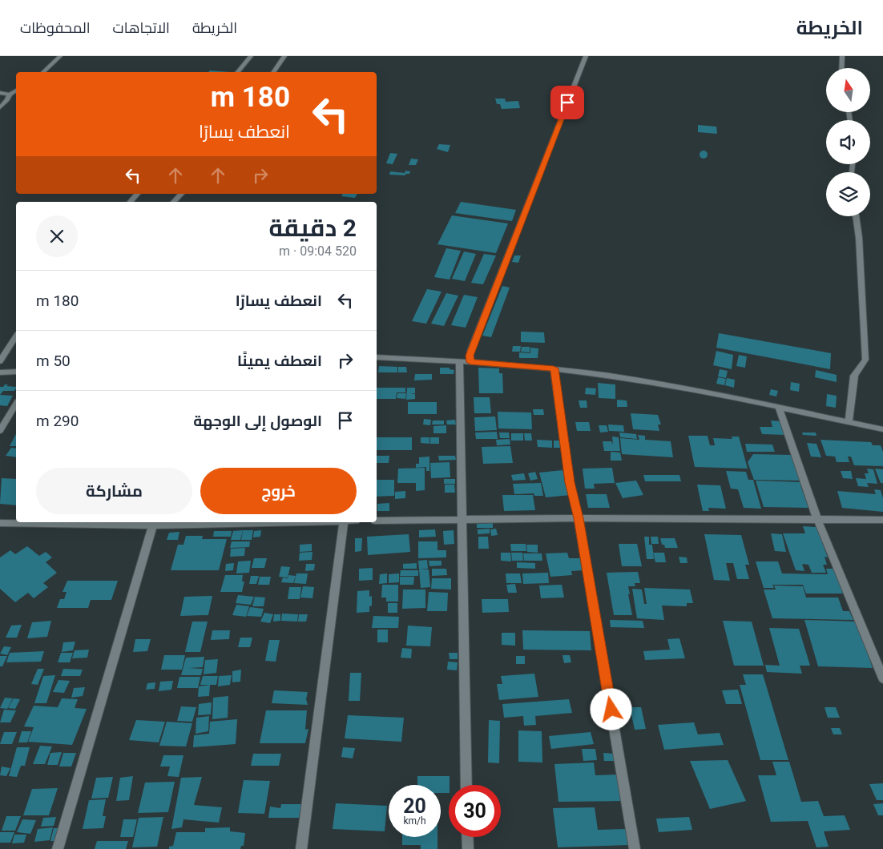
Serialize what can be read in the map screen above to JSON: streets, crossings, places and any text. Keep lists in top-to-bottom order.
{
  "north": "top",
  "page": {
    "header": "الخريطة",
    "nav": ["الخريطة", "الاتجاهات", "المحفوظات"],
    "turn": ["180 m", "انعطف يسارًا"],
    "heading": ["2 دقيقة", "520 m · 09:04"],
    "list": [
      {
        "name": "انعطف يسارًا",
        "value": "180 m"
      },
      {
        "name": "انعطف يمينًا",
        "value": "50 m"
      },
      {
        "name": "الوصول إلى الوجهة",
        "value": "290 m"
      }
    ],
    "buttons": ["خروج", "مشاركة"],
    "speed": "20 km/h",
    "limit": "30"
  }
}
